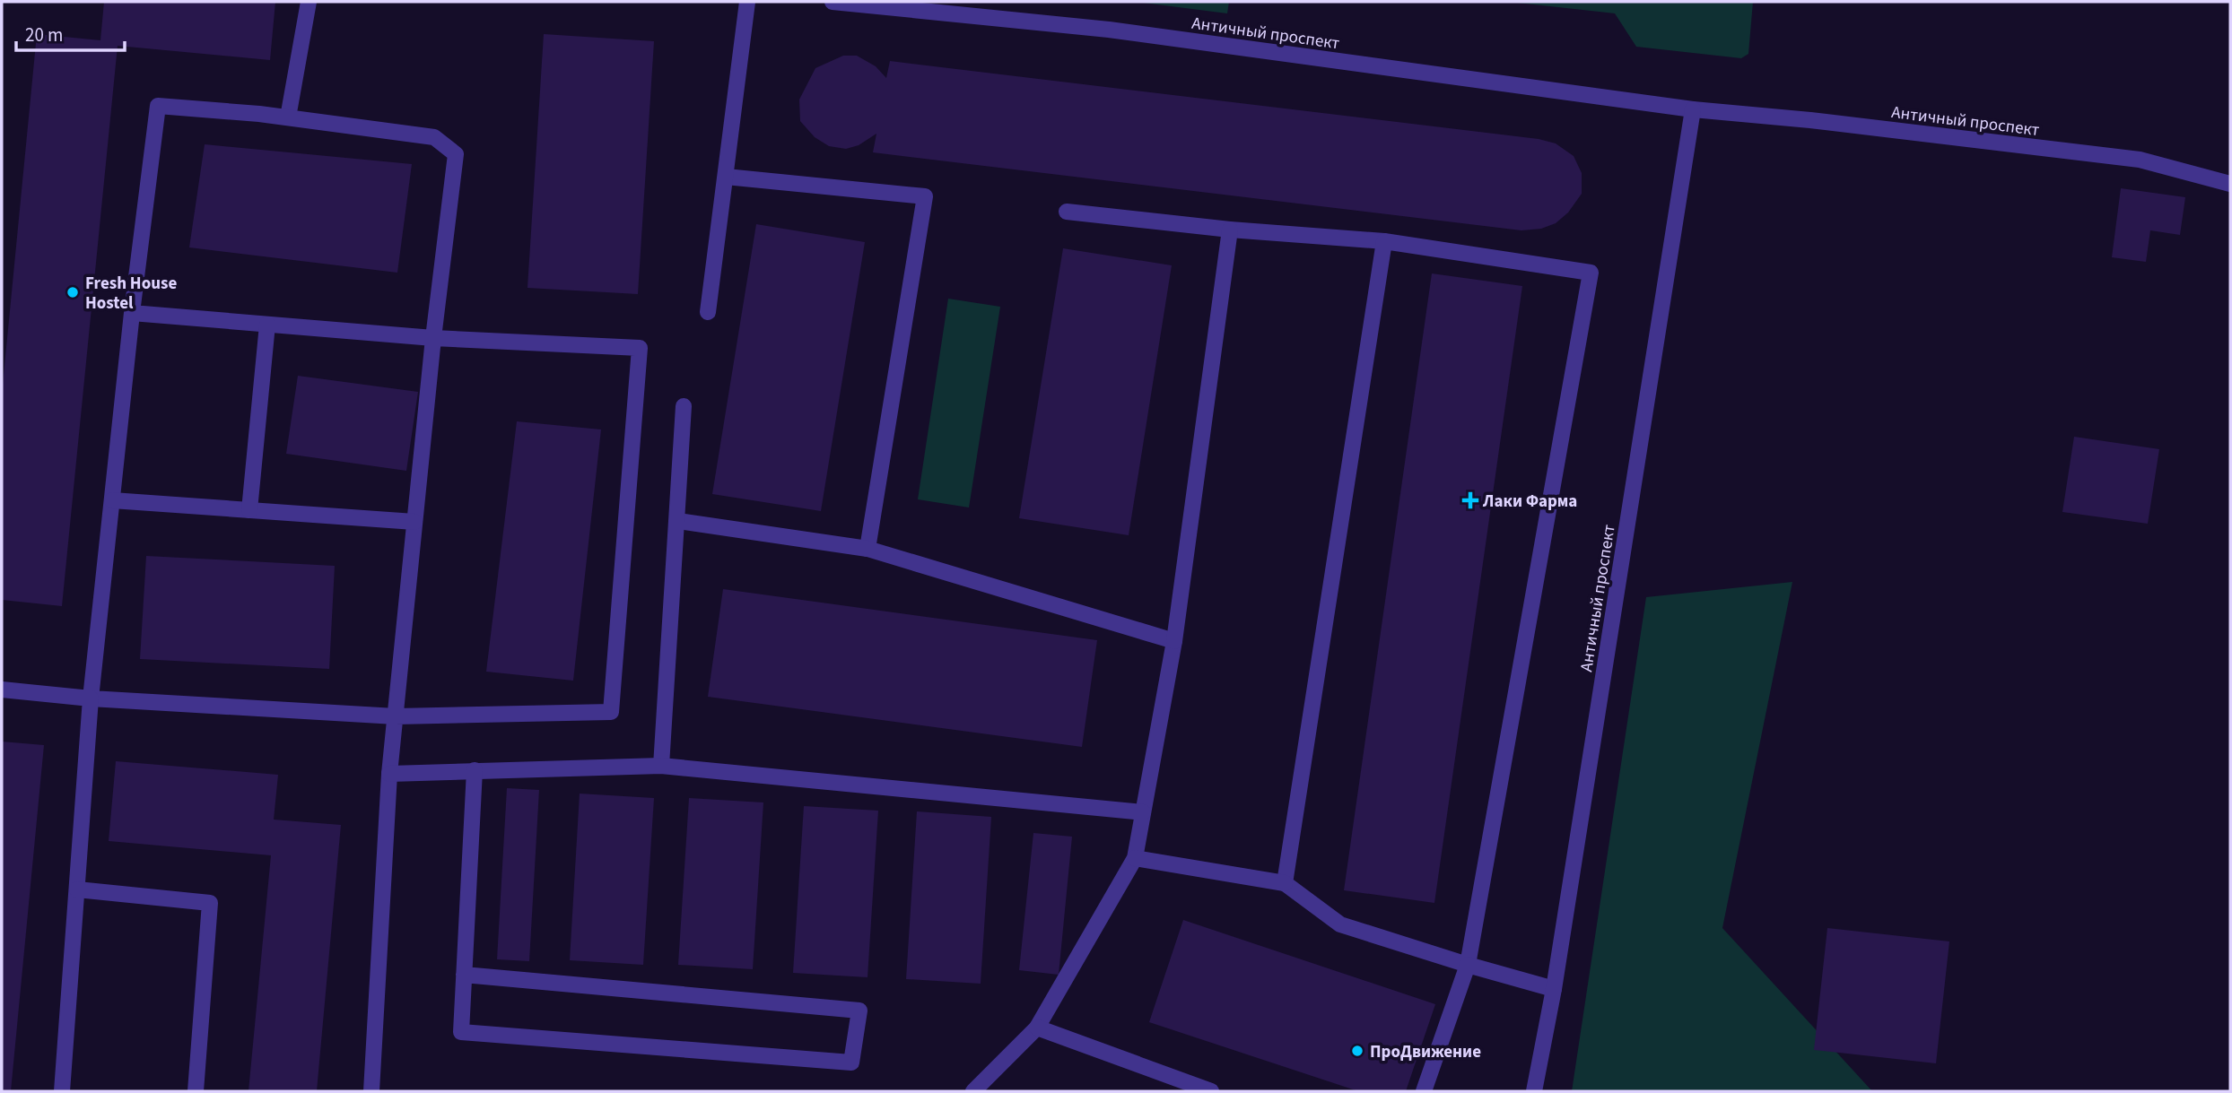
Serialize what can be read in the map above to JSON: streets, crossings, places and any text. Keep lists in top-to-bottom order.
{
  "streets": {
    "street": ["Античный проспект"]
  },
  "places": {
    "other": ["Fresh House Hostel", "ПроДвижение"],
    "health": ["Лаки Фарма"]
  },
  "scale_bar": "20 m"
}
